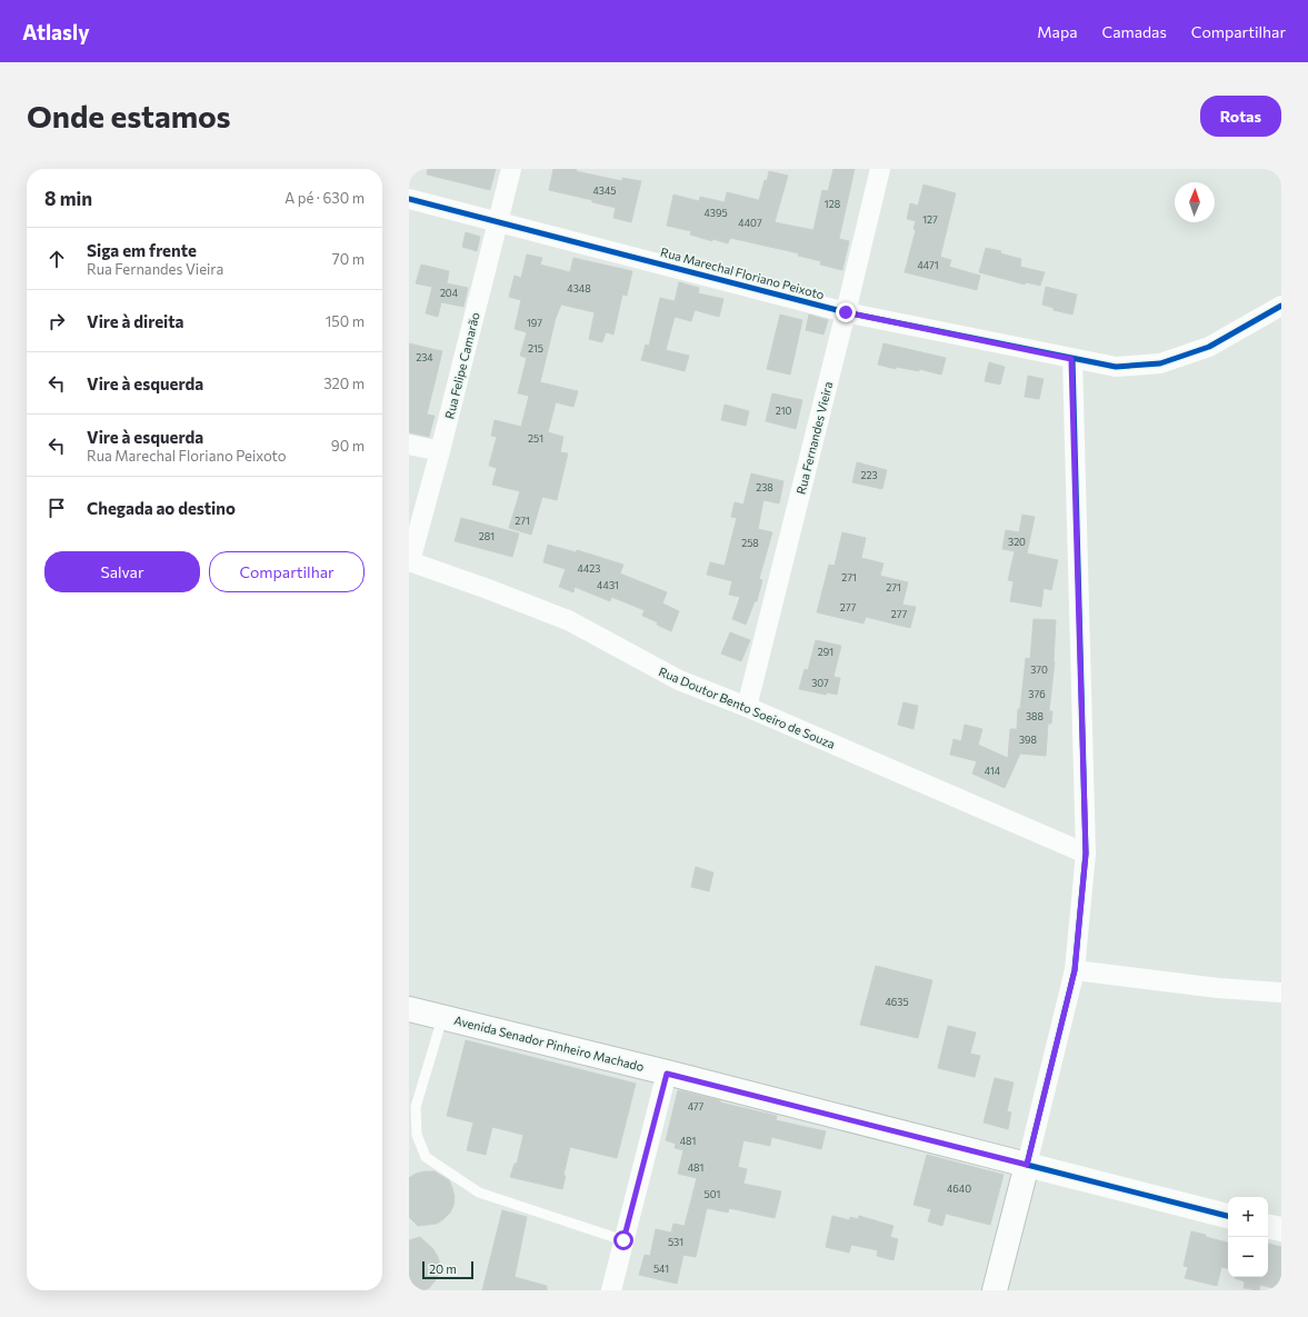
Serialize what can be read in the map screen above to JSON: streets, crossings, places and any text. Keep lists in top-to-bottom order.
{
  "streets": {
    "main road": ["Avenida Senador Pinheiro Machado"],
    "street": [
      "Rua Marechal Floriano Peixoto",
      "Rua Felipe Camarão",
      "Rua Fernandes Vieira",
      "Rua Doutor Bento Soeiro de Souza"
    ]
  },
  "crossings": [
    ["Rua Marechal Floriano Peixoto", "Rua Felipe Camarão"],
    ["Rua Marechal Floriano Peixoto", "Rua Fernandes Vieira"],
    ["Rua Felipe Camarão", "Rua Doutor Bento Soeiro de Souza"],
    ["Rua Fernandes Vieira", "Rua Doutor Bento Soeiro de Souza"]
  ],
  "house_numbers": [
    "4345",
    "128",
    "4395",
    "127",
    "4407",
    "4471",
    "4348",
    "204",
    "197",
    "215",
    "234",
    "210",
    "251",
    "223",
    "238",
    "271",
    "281",
    "320",
    "258",
    "4423",
    "271",
    "4431",
    "271",
    "277",
    "277",
    "291",
    "370",
    "307",
    "376",
    "388",
    "398",
    "414",
    "4635",
    "477",
    "481",
    "481",
    "4640",
    "501",
    "531",
    "541"
  ],
  "scale_bar": "20 m",
  "north": "top",
  "page": {
    "header": "Atlasly",
    "nav": ["Mapa", "Camadas", "Compartilhar"],
    "buttons": [
      "Rotas",
      ["Salvar", "Compartilhar"]
    ],
    "title": "Onde estamos",
    "heading": ["8 min", "A pé · 630 m"],
    "list": [
      ["Siga em frente", "Rua Fernandes Vieira", "70 m"],
      ["Vire à direita", "150 m"],
      ["Vire à esquerda", "320 m"],
      ["Vire à esquerda", "Rua Marechal Floriano Peixoto", "90 m"],
      "Chegada ao destino"
    ],
    "map_buttons": ["+", "−"],
    "scale": "20 m"
  }
}
